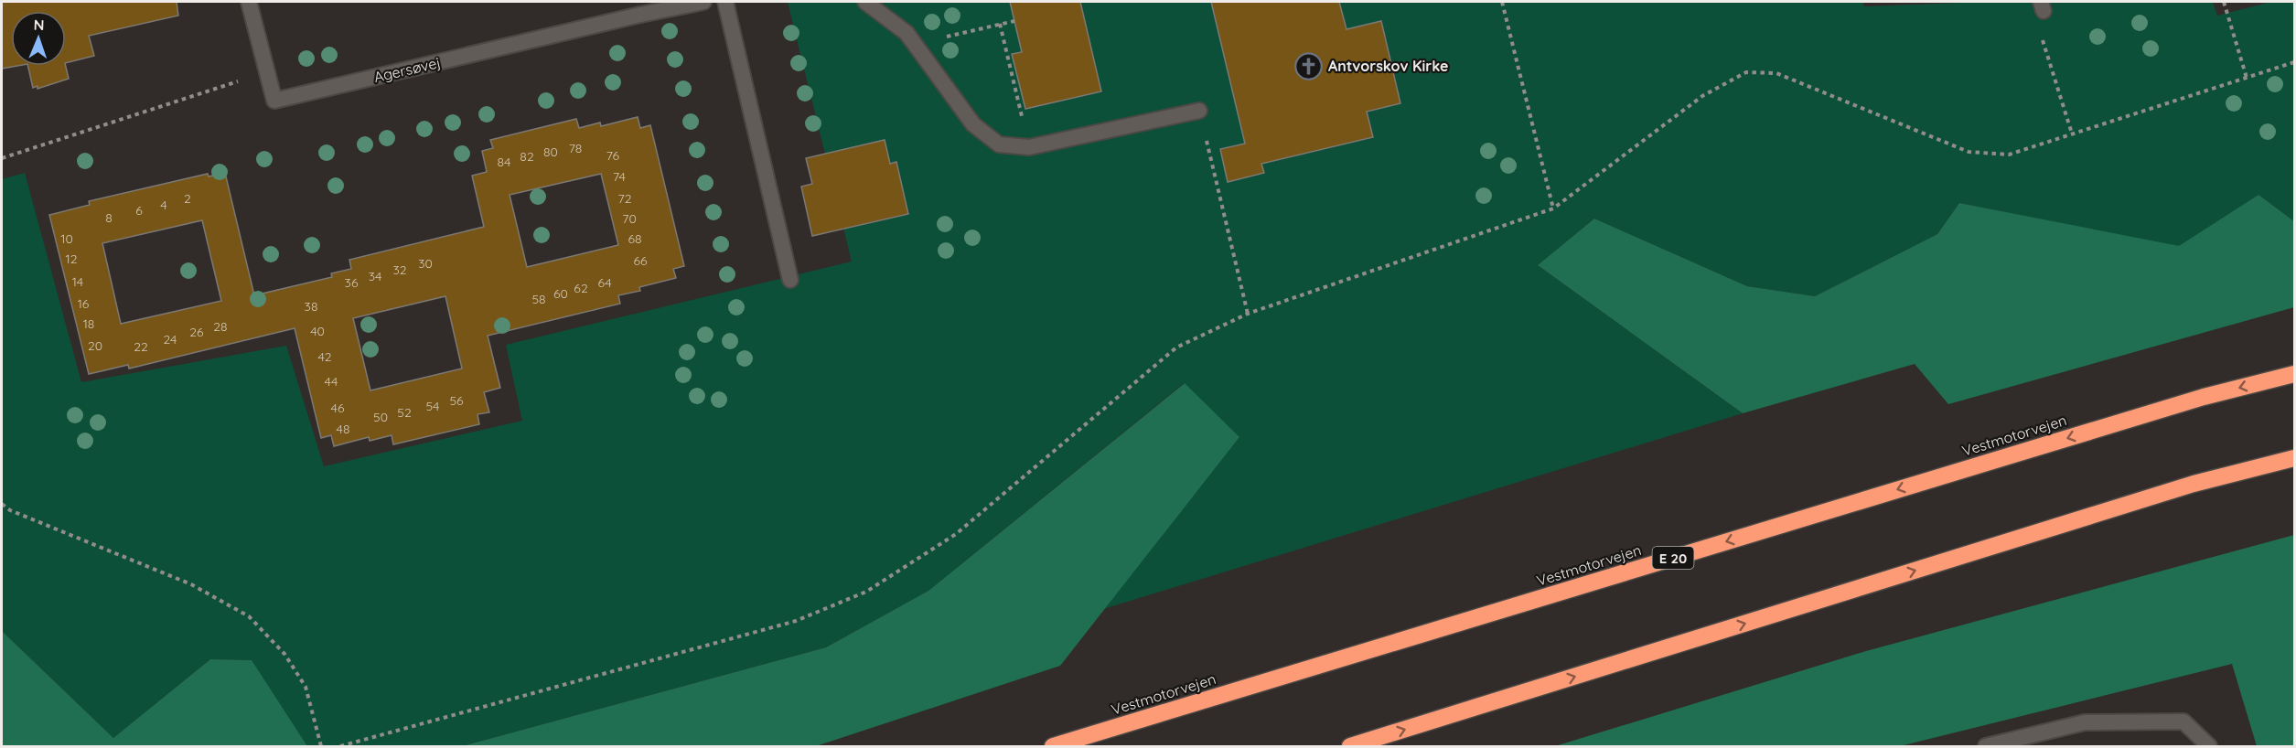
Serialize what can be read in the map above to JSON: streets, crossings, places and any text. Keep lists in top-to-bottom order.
{
  "streets": {
    "highway": ["Vestmotorvejen", "E 20"],
    "street": ["Agersøvej"]
  },
  "places": {
    "church": ["Antvorskov Kirke"]
  },
  "house_numbers": [
    "78",
    "80",
    "76",
    "82",
    "84",
    "74",
    "2",
    "72",
    "4",
    "6",
    "8",
    "70",
    "10",
    "68",
    "12",
    "66",
    "30",
    "32",
    "34",
    "14",
    "36",
    "64",
    "62",
    "60",
    "58",
    "16",
    "38",
    "18",
    "28",
    "40",
    "26",
    "24",
    "20",
    "22",
    "42",
    "44",
    "56",
    "54",
    "46",
    "52",
    "50",
    "48"
  ],
  "north": "top"
}
